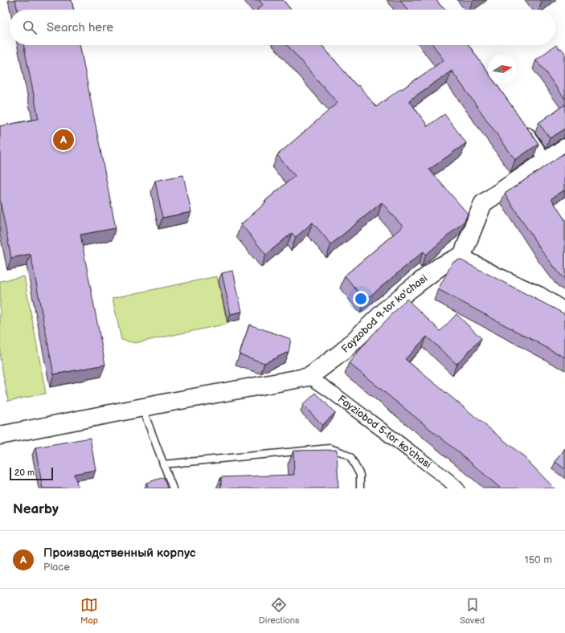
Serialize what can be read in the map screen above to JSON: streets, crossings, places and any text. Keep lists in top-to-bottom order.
{
  "streets": {
    "street": ["Fayzobod 9-tor ko'chasi", "Fayziobod 5-tor ko'chasi"]
  },
  "crossings": [
    ["Fayzobod 9-tor ko'chasi", "Fayziobod 5-tor ko'chasi"]
  ],
  "scale_bar": "20 m",
  "north": "right",
  "page": {
    "search": "Search here",
    "pins": "A",
    "scale": "20 m",
    "heading": "Nearby",
    "list": [
      {
        "mark": "A",
        "name": "Производственный корпус",
        "note": "Place",
        "value": "150 m"
      }
    ],
    "nav": ["Map", "Directions", "Saved"]
  }
}
